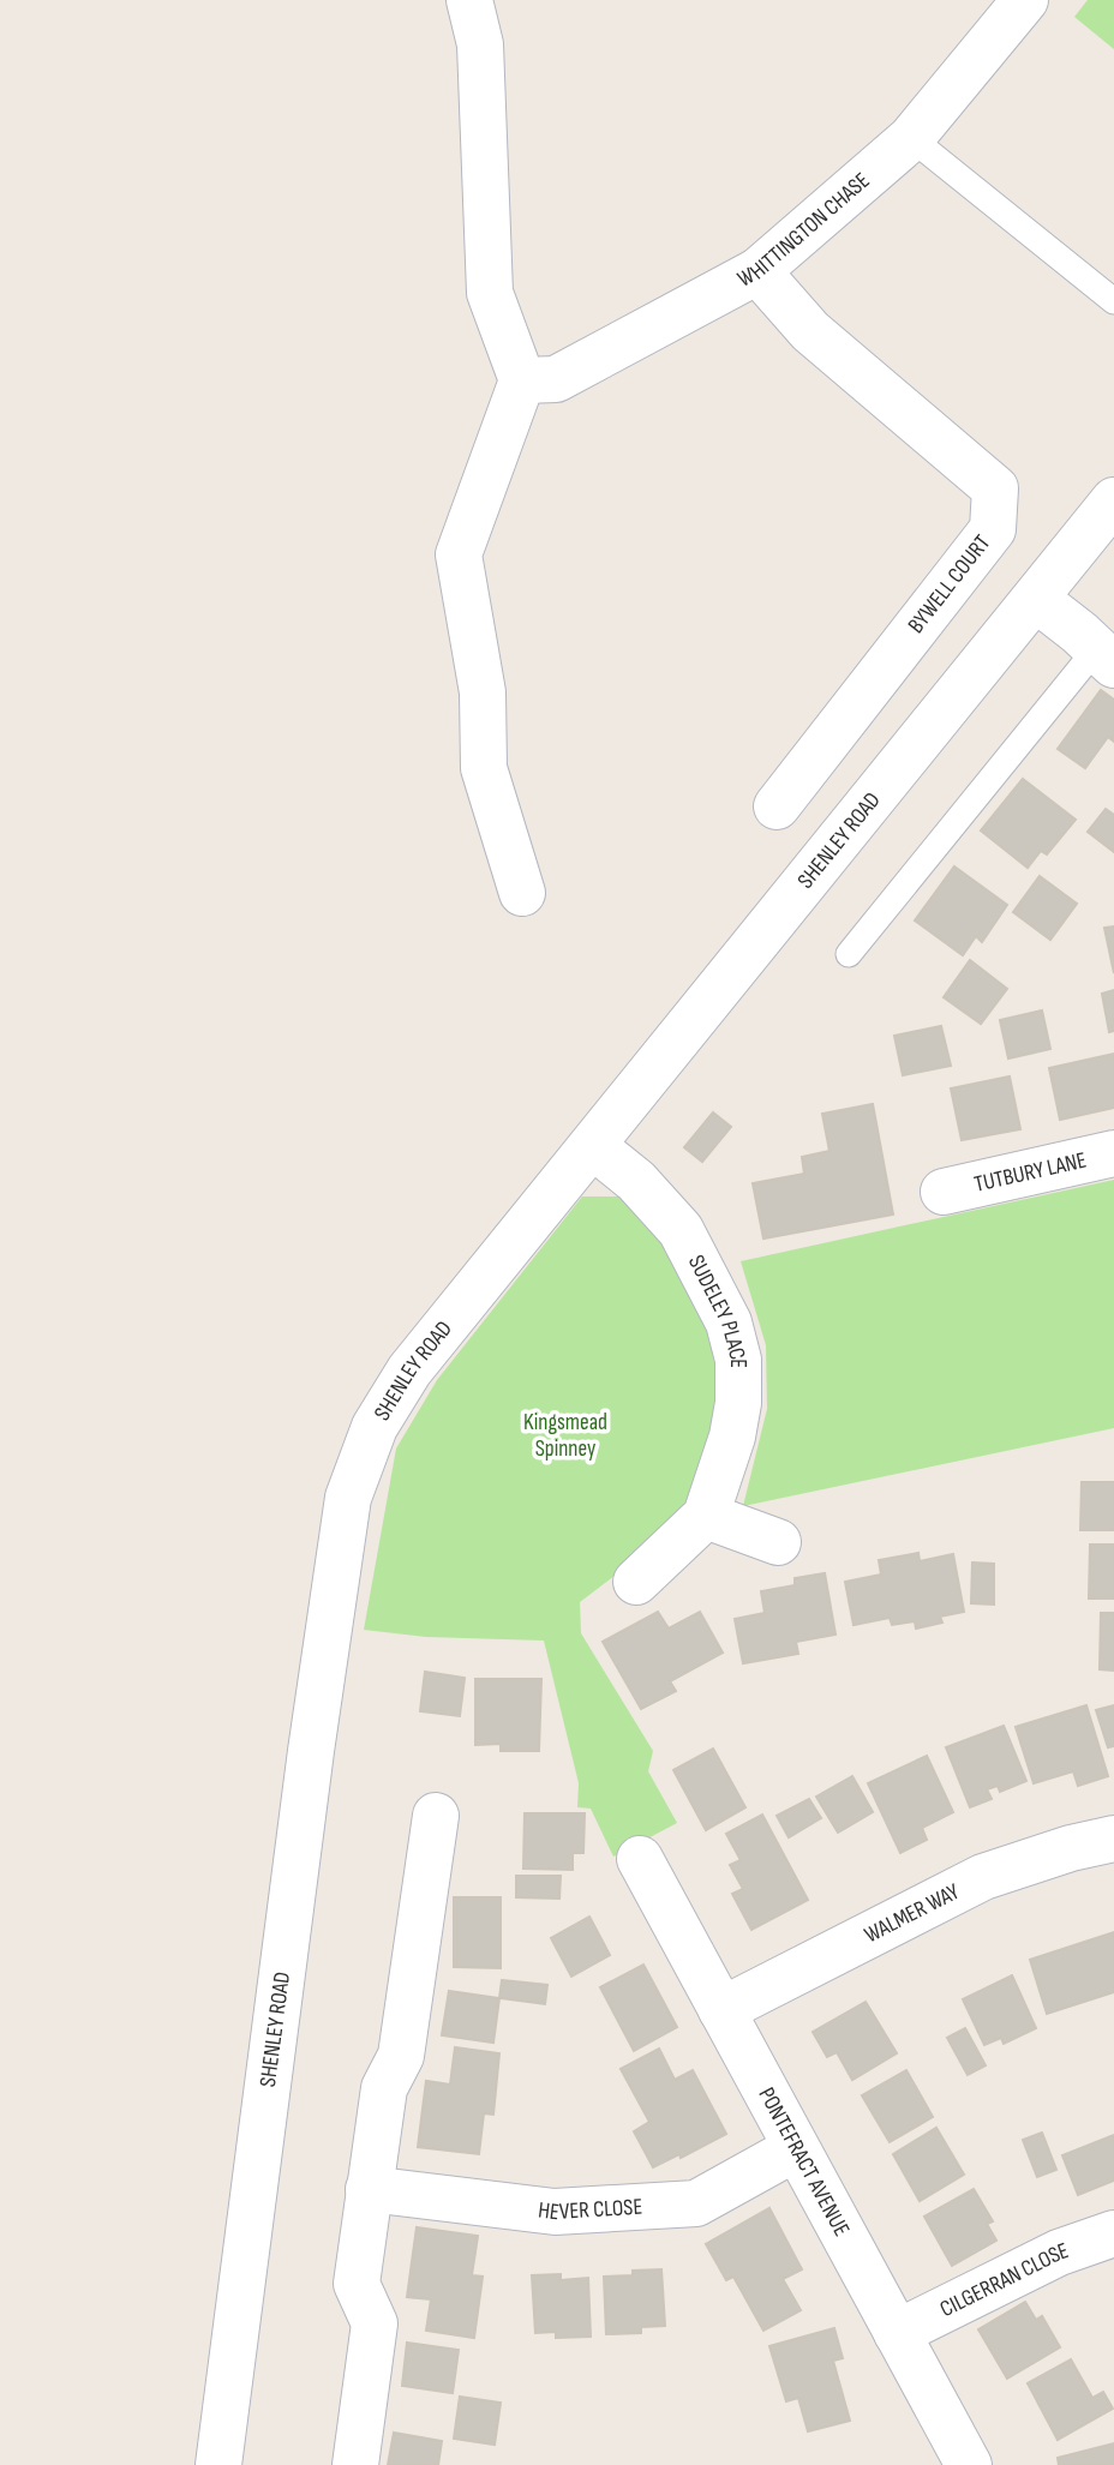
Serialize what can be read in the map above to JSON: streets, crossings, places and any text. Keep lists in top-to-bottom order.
{
  "streets": {
    "street": [
      "WHITTINGTON CHASE",
      "BYWELL COURT",
      "SHENLEY ROAD",
      "TUTBURY LANE",
      "SUDELEY PLACE",
      "WALMER WAY",
      "PONTEFRACT AVENUE",
      "HEVER CLOSE",
      "CILGERRAN CLOSE"
    ]
  },
  "crossings": [
    ["WHITTINGTON CHASE", "BYWELL COURT"],
    ["SHENLEY ROAD", "SUDELEY PLACE"],
    ["WALMER WAY", "PONTEFRACT AVENUE"],
    ["PONTEFRACT AVENUE", "HEVER CLOSE"],
    ["PONTEFRACT AVENUE", "CILGERRAN CLOSE"]
  ],
  "parks": ["Kingsmead Spinney"]
}
